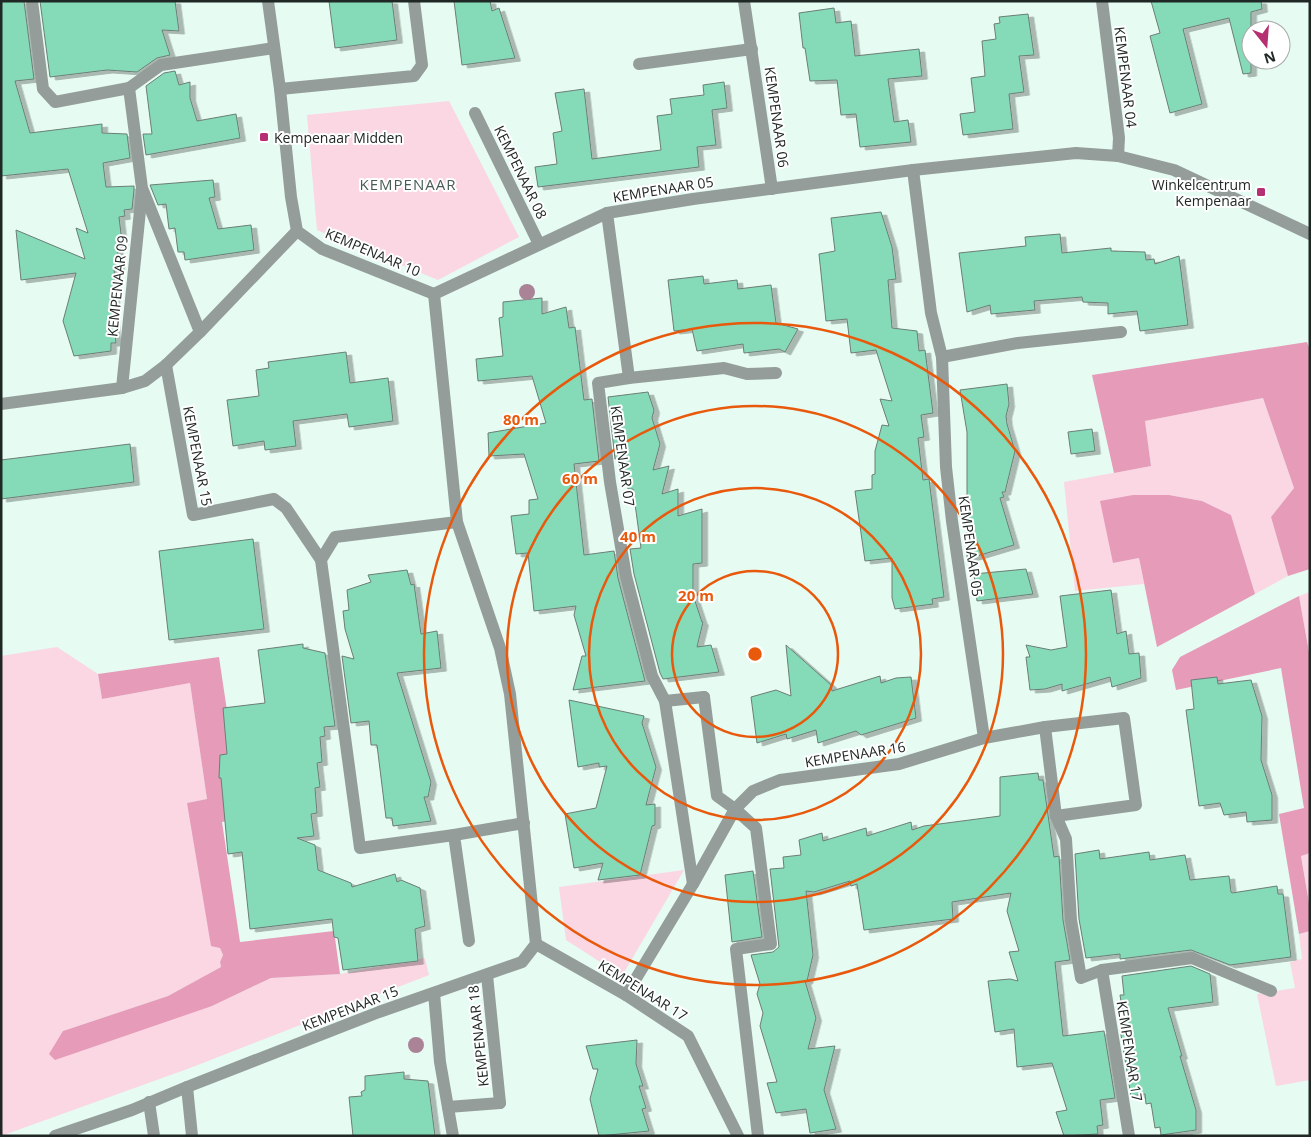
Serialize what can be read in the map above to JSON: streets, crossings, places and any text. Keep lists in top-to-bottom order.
{
  "streets": {
    "street": [
      "KEMPENAAR 04",
      "KEMPENAAR 06",
      "KEMPENAAR 08",
      "KEMPENAAR 05",
      "KEMPENAAR 10",
      "KEMPENAAR 09",
      "KEMPENAAR 15",
      "KEMPENAAR 07",
      "KEMPENAAR 16",
      "KEMPENAAR 17",
      "KEMPENAAR 18"
    ]
  },
  "crossings": [
    ["KEMPENAAR 04", "KEMPENAAR 05"],
    ["KEMPENAAR 06", "KEMPENAAR 05"],
    ["KEMPENAAR 08", "KEMPENAAR 05"],
    ["KEMPENAAR 05", "KEMPENAAR 10"],
    ["KEMPENAAR 05", "KEMPENAAR 16"],
    ["KEMPENAAR 15", "KEMPENAAR 17"],
    ["KEMPENAAR 15", "KEMPENAAR 18"],
    ["KEMPENAAR 16", "KEMPENAAR 17"]
  ],
  "districts": ["KEMPENAAR"],
  "places": {
    "transit": ["Kempenaar Midden", "Winkelcentrum Kempenaar"]
  },
  "north": "bottom",
  "rings": [
    "80 m",
    "60 m",
    "40 m",
    "20 m"
  ]
}
